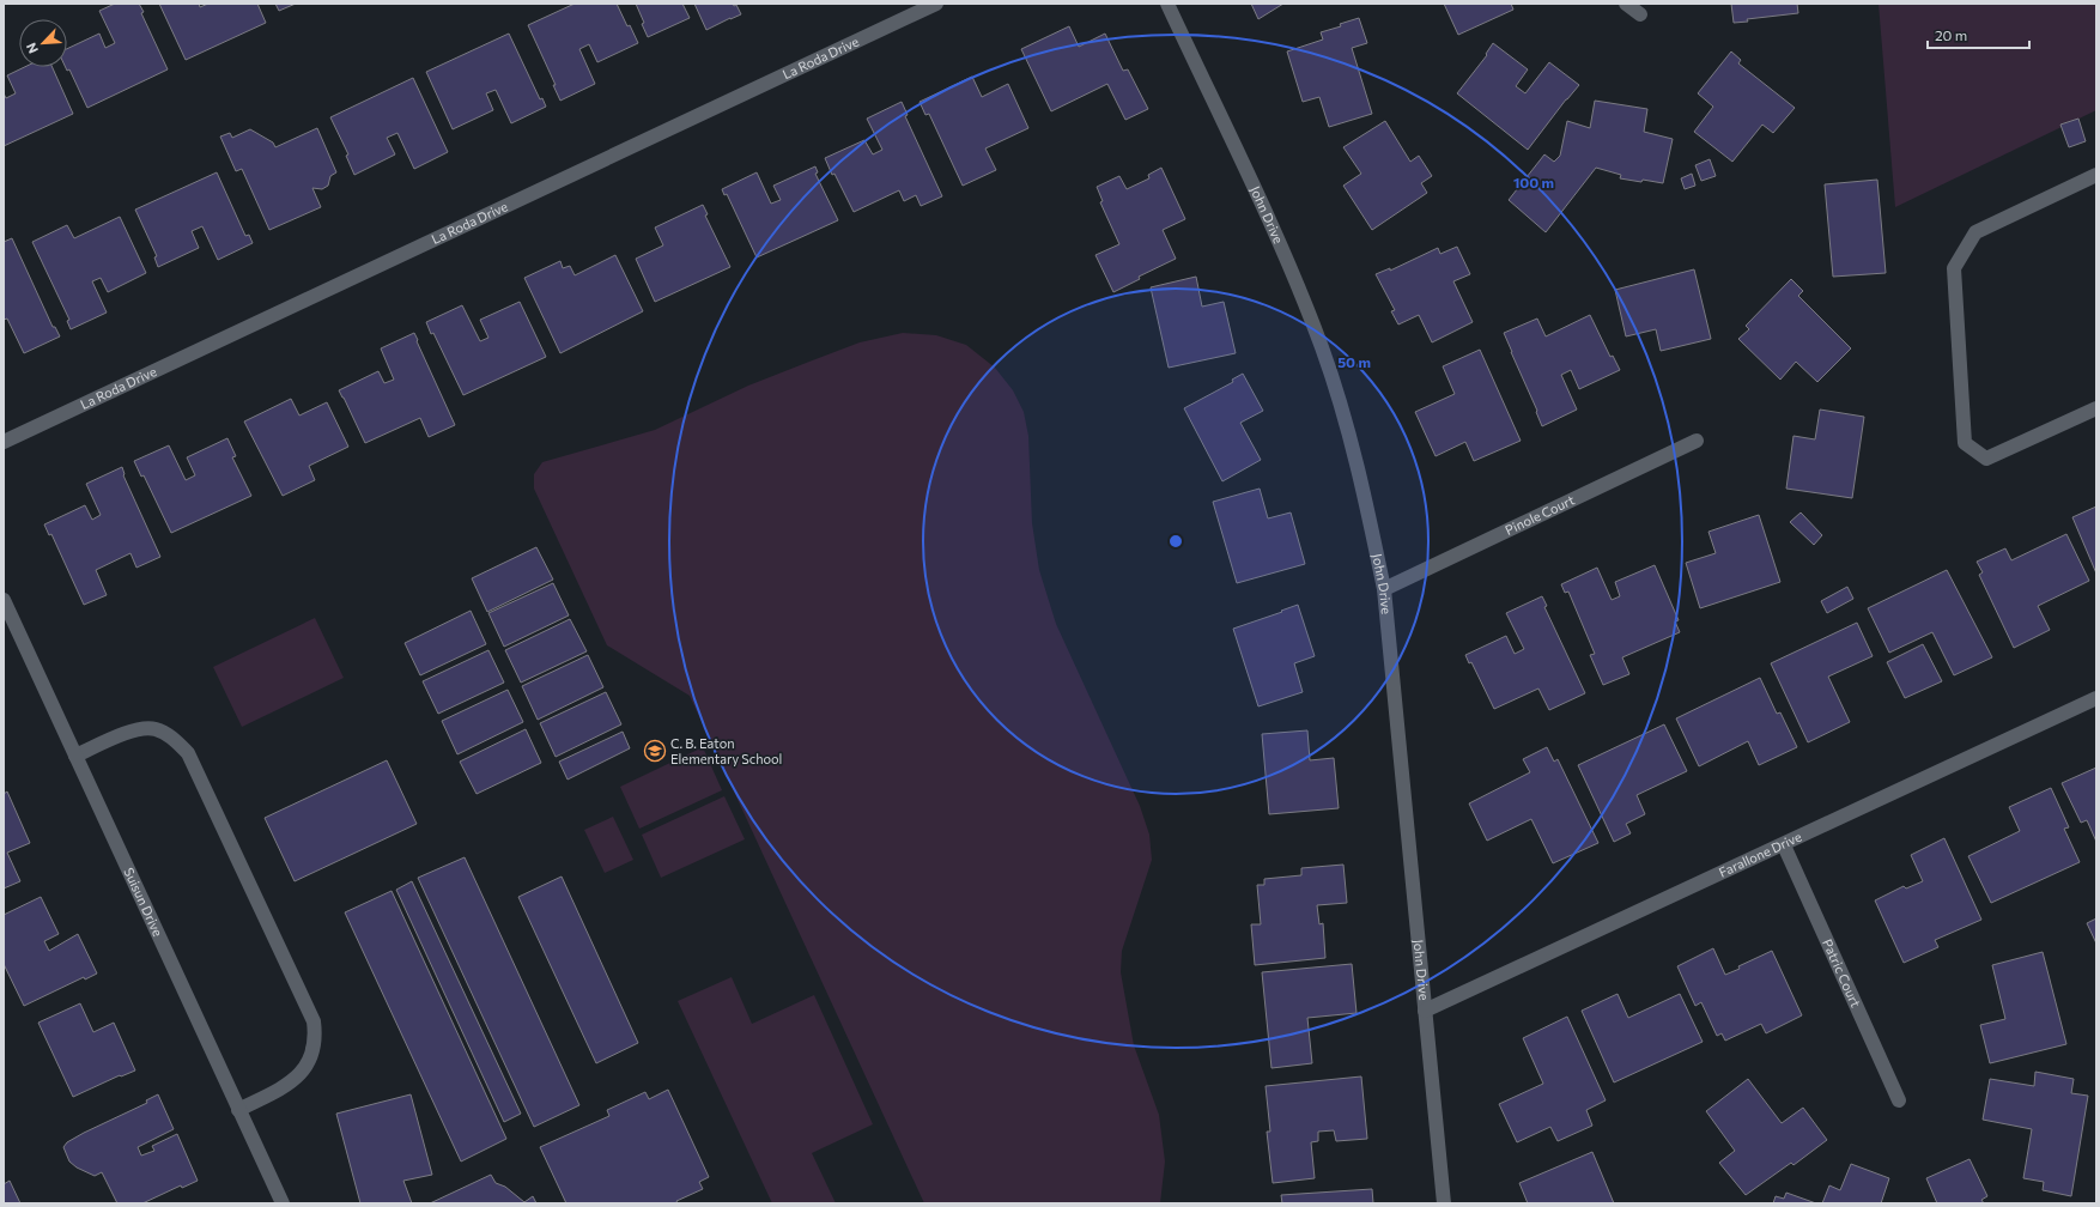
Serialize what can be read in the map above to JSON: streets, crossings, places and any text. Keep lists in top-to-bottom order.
{
  "streets": {
    "street": [
      "La Roda Drive",
      "John Drive",
      "Pinole Court",
      "Farallone Drive",
      "Suisun Drive",
      "Patric Court"
    ]
  },
  "crossings": [
    ["John Drive", "Pinole Court"],
    ["John Drive", "Farallone Drive"],
    ["Farallone Drive", "Patric Court"]
  ],
  "places": {
    "school or university": ["C. B. Eaton Elementary School"]
  },
  "scale_bar": "20 m",
  "north": "bottom left",
  "rings": ["100 m", "50 m"]
}
